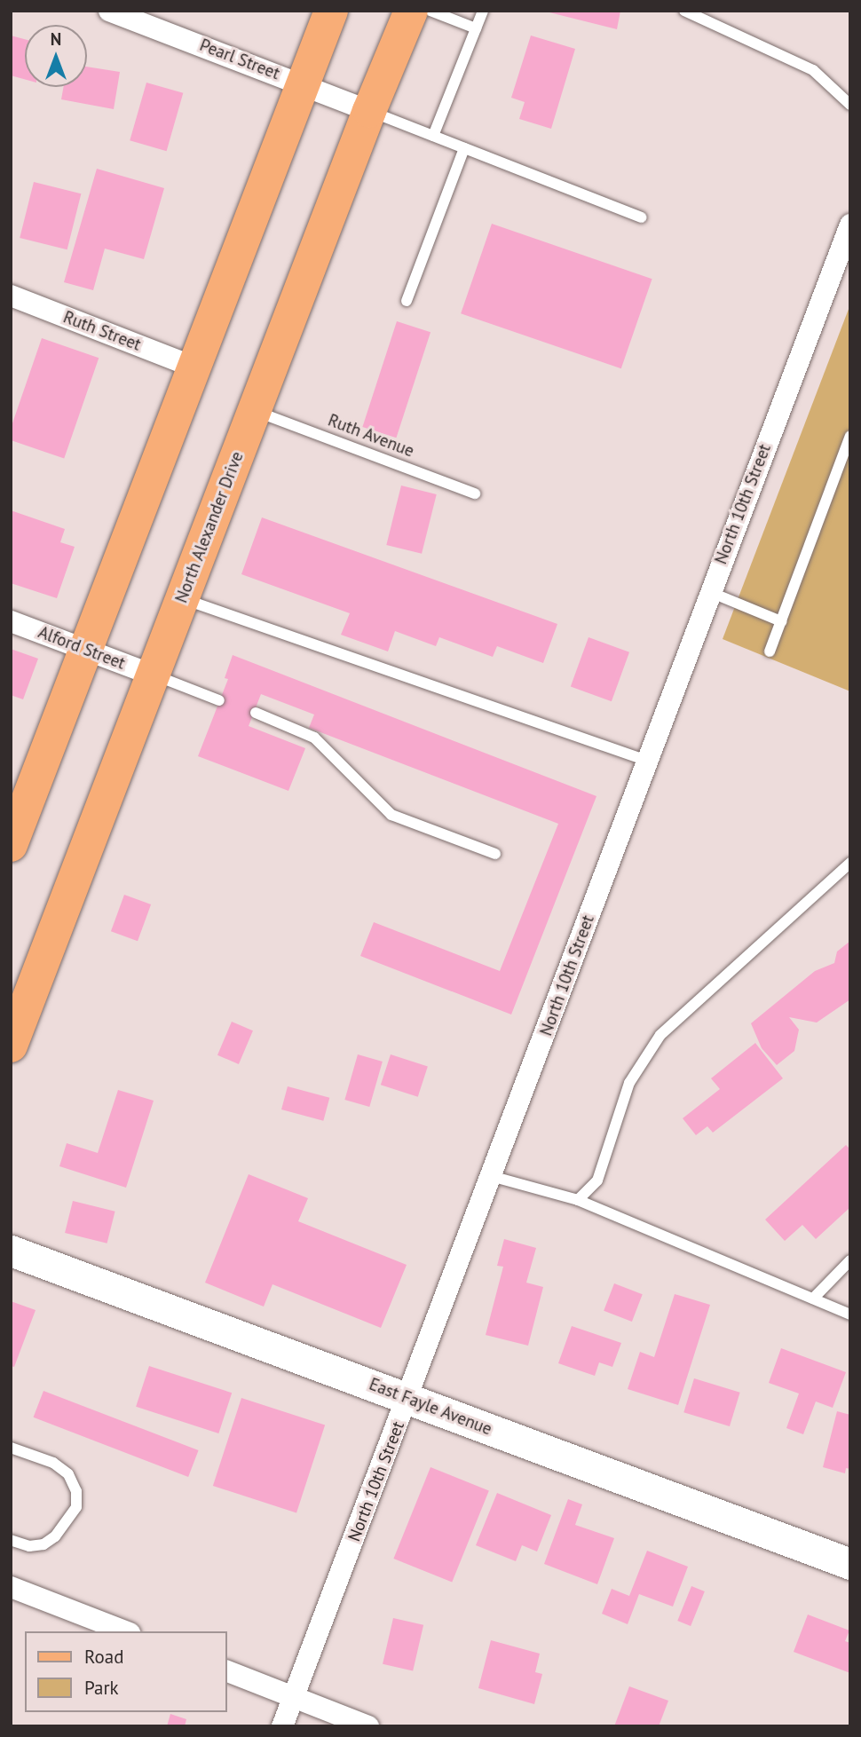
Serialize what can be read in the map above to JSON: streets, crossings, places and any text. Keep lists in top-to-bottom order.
{
  "streets": {
    "main road": ["North Alexander Drive"],
    "street": [
      "Pearl Street",
      "Ruth Street",
      "North 10th Street",
      "Alford Street",
      "East Fayle Avenue"
    ],
    "lane": ["Ruth Avenue"]
  },
  "crossings": [
    ["Pearl Street", "North Alexander Drive"],
    ["Ruth Avenue", "North Alexander Drive"],
    ["North 10th Street", "East Fayle Avenue"],
    ["North Alexander Drive", "Alford Street"]
  ],
  "legend": ["Road", "Park"],
  "north": "top"
}
